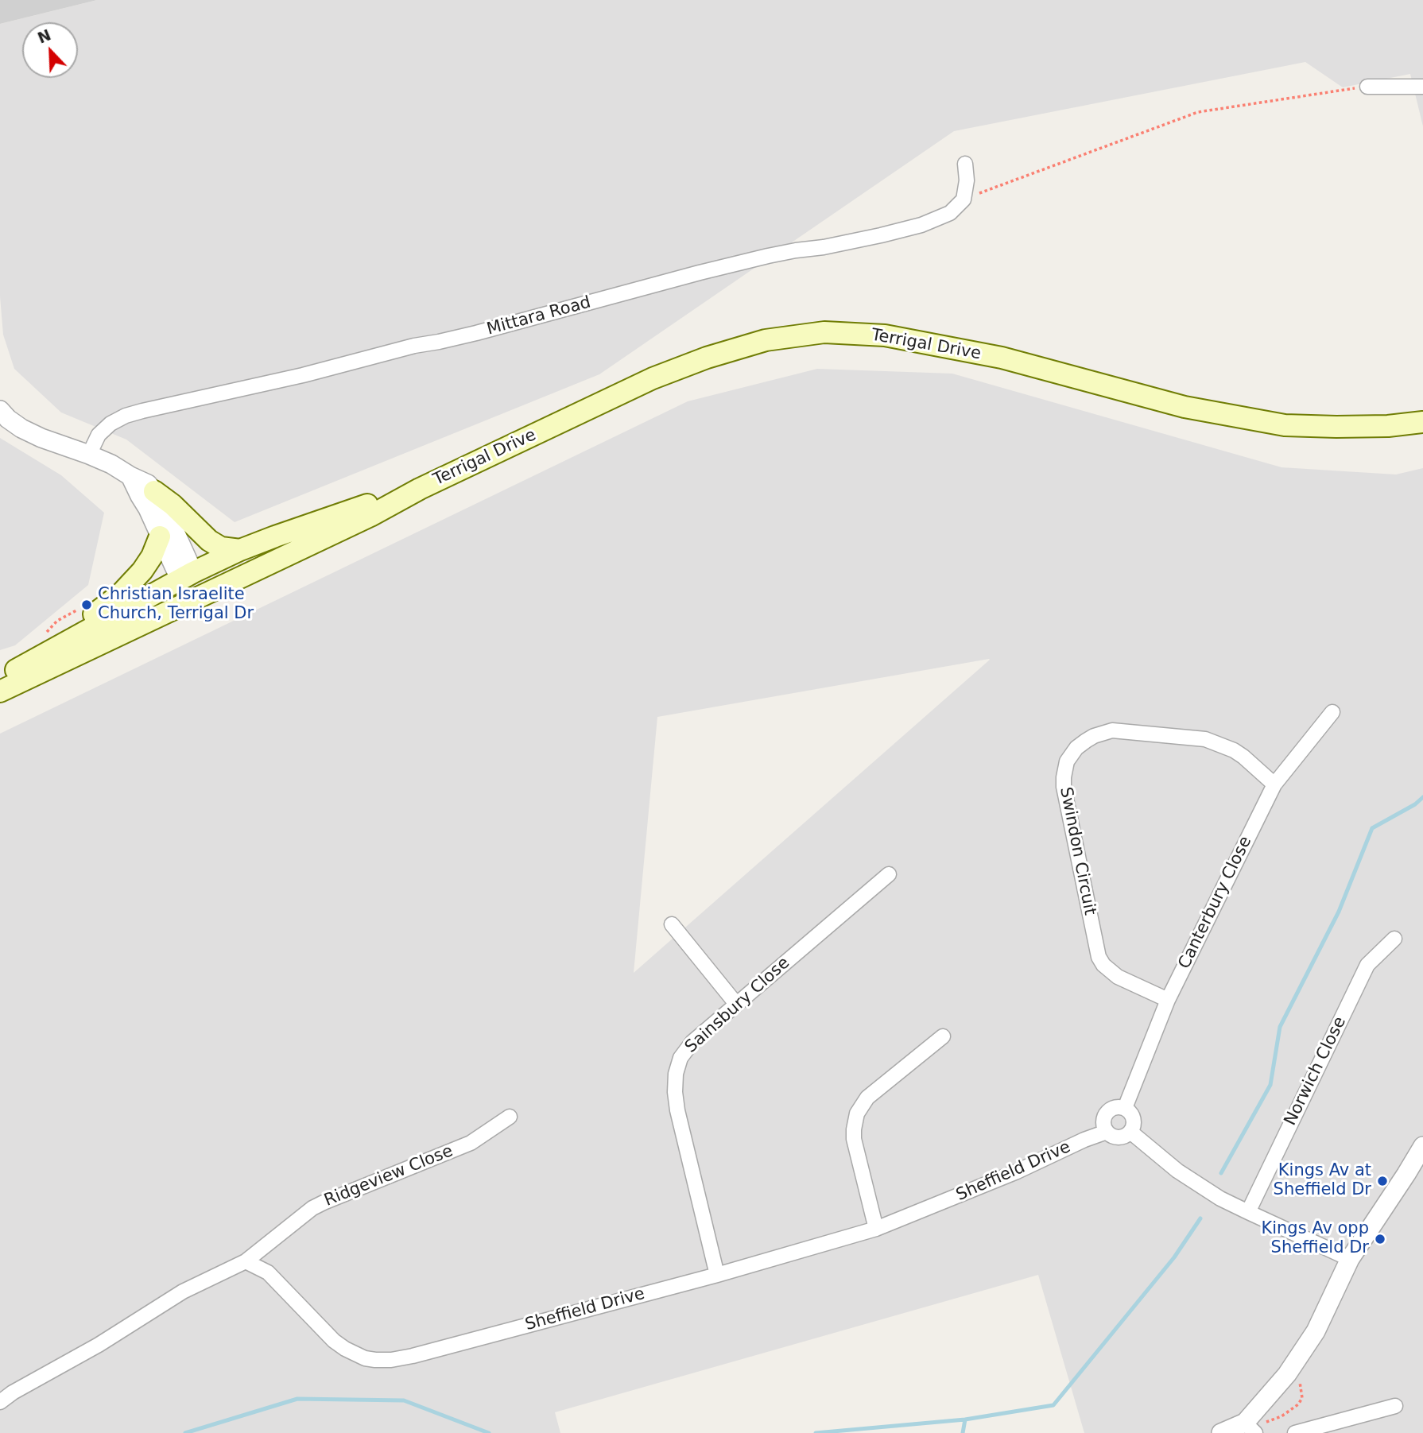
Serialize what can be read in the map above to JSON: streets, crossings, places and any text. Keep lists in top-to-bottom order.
{
  "streets": {
    "main road": ["Terrigal Drive"],
    "street": [
      "Mittara Road",
      "Swindon Circuit",
      "Canterbury Close",
      "Sainsbury Close",
      "Norwich Close",
      "Sheffield Drive",
      "Ridgeview Close"
    ]
  },
  "crossings": [
    ["Swindon Circuit", "Canterbury Close"],
    ["Canterbury Close", "Sheffield Drive"],
    ["Sainsbury Close", "Sheffield Drive"],
    ["Sheffield Drive", "Ridgeview Close"]
  ],
  "places": ["Christian Israelite Church, Terrigal Dr", "Kings Av at Sheffield Dr", "Kings Av opp Sheffield Dr"],
  "north": "top left"
}
